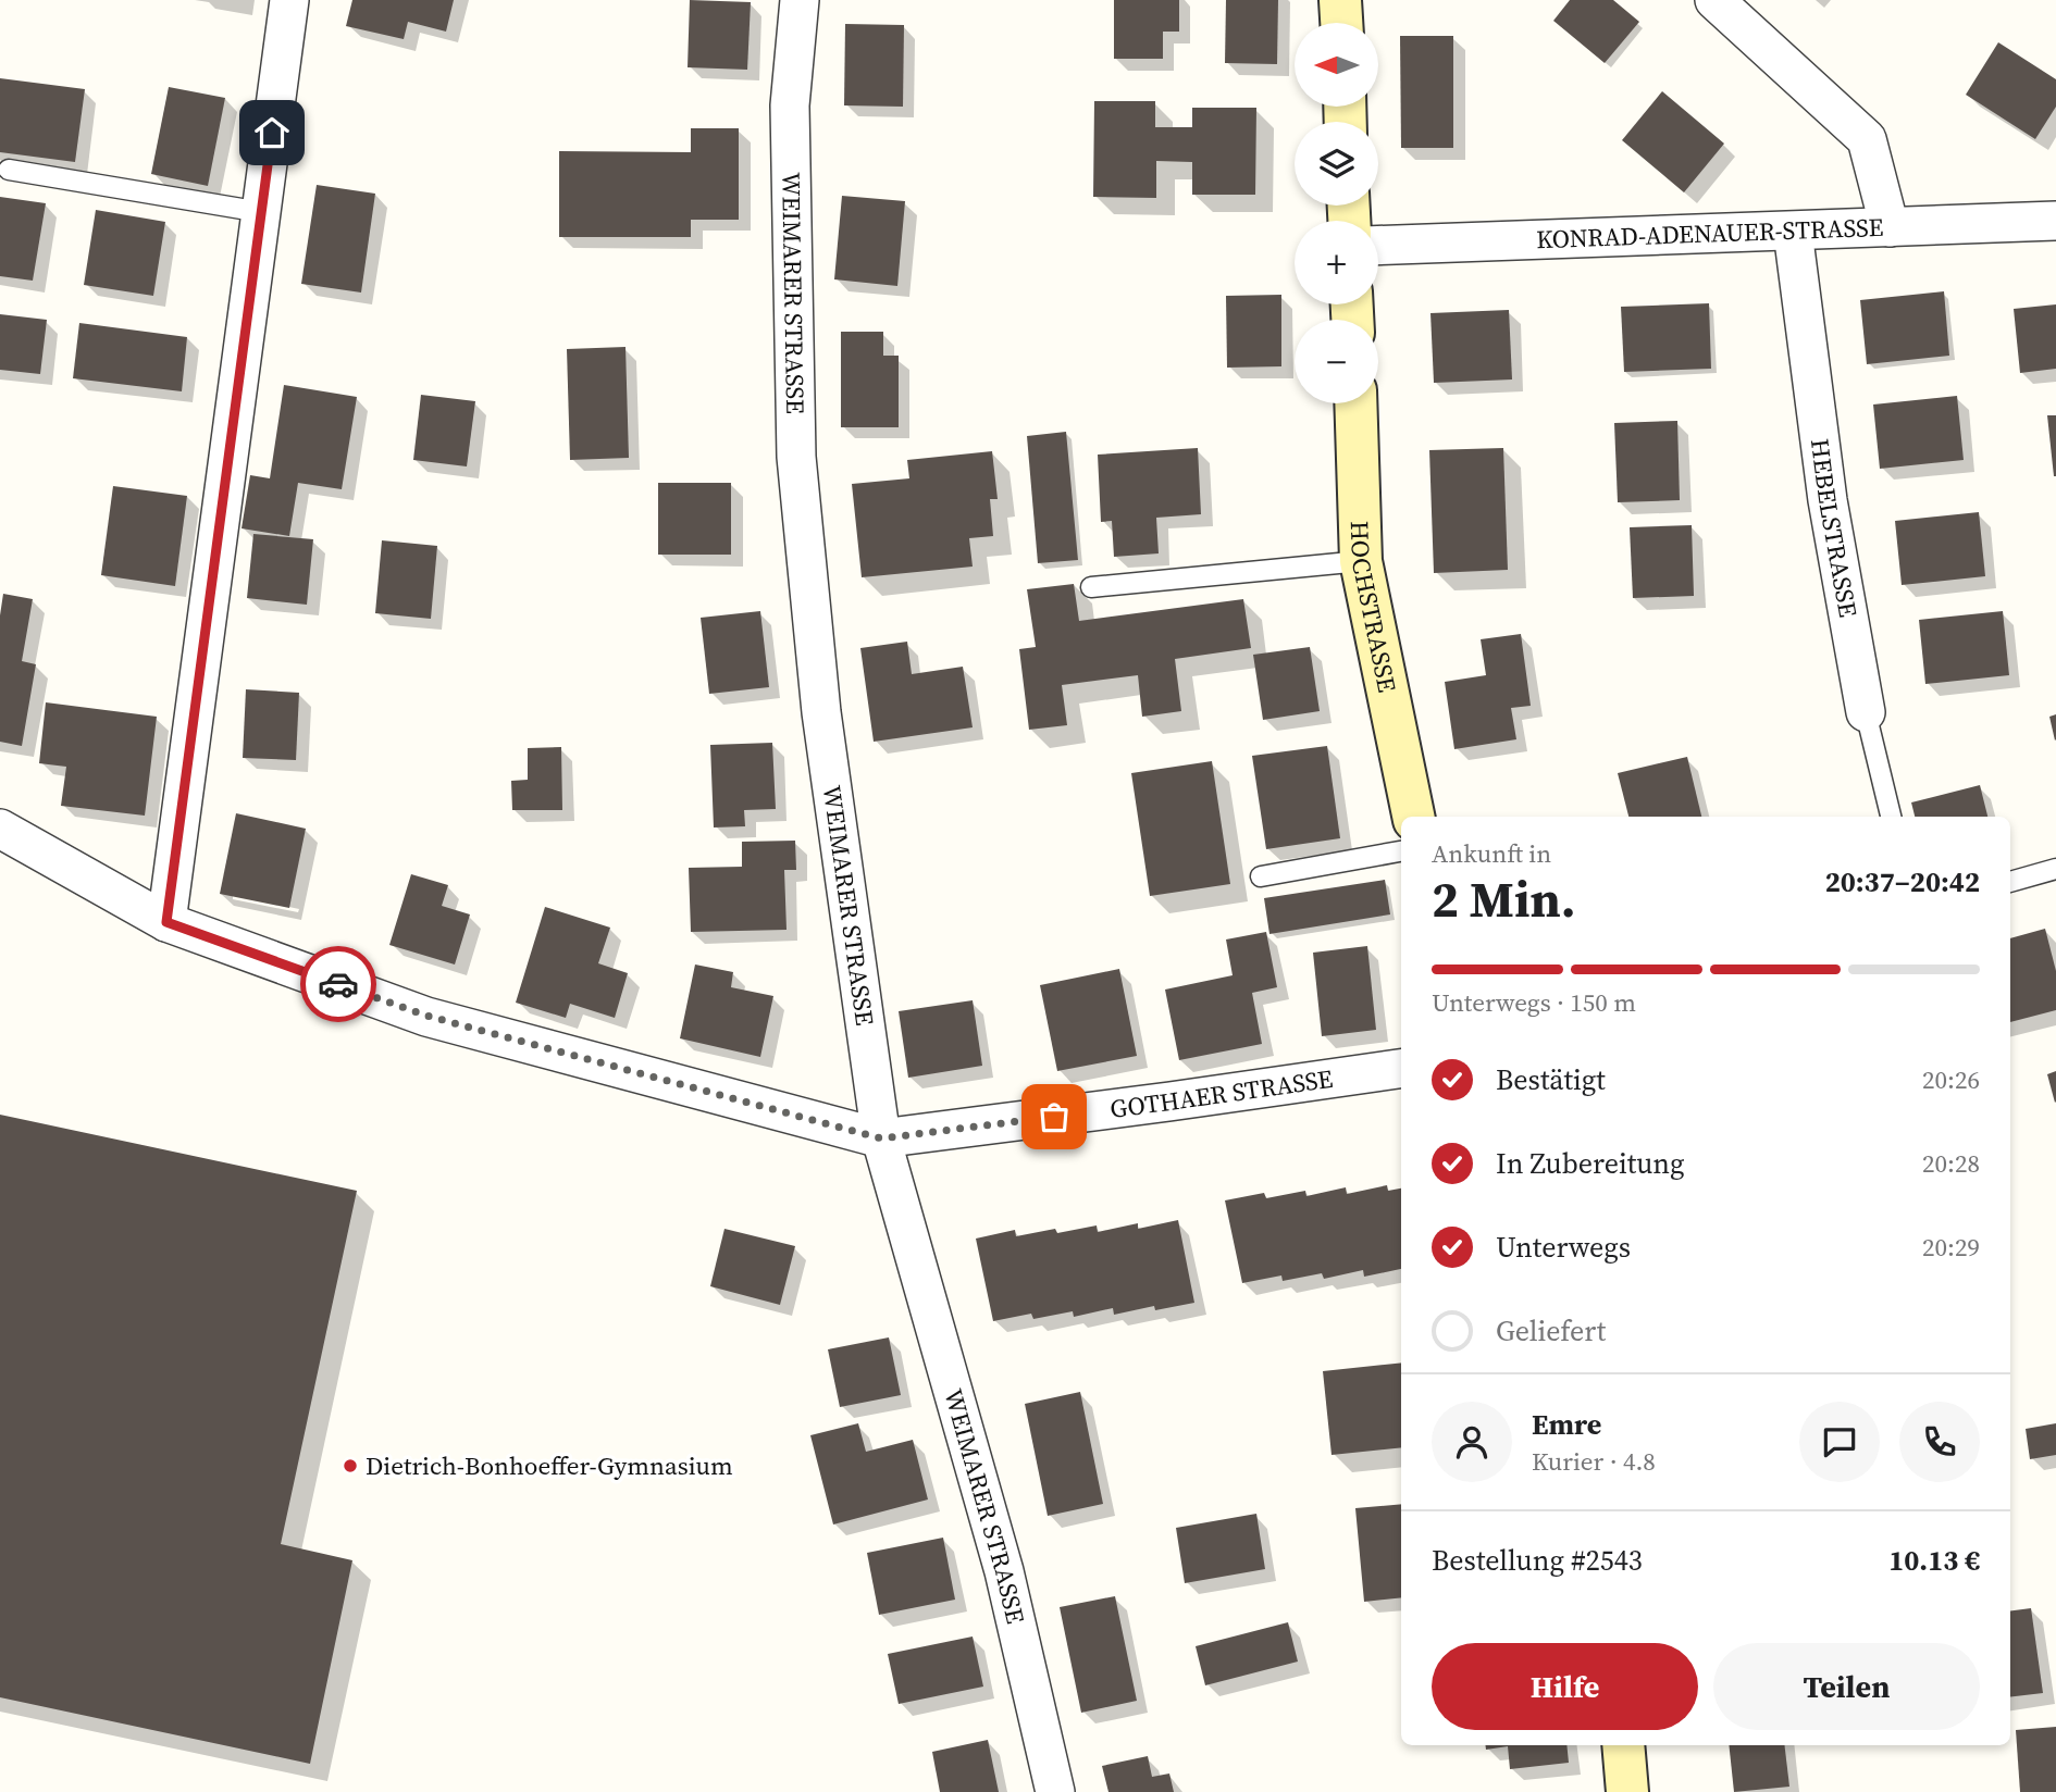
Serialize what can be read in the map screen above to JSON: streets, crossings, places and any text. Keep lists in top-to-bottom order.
{
  "streets": {
    "street": [
      "KONRAD-ADENAUER-STRASSE",
      "WEIMARER STRASSE",
      "HEBELSTRASSE",
      "HOCHSTRASSE",
      "GOTHAER STRASSE"
    ]
  },
  "crossings": [
    ["KONRAD-ADENAUER-STRASSE", "HEBELSTRASSE"],
    ["WEIMARER STRASSE", "GOTHAER STRASSE"]
  ],
  "places": ["Dietrich-Bonhoeffer-Gymnasium"],
  "north": "left",
  "page": {
    "map_buttons": ["+", "−"],
    "heading": ["2 Min.", "Ankunft in", "20:37–20:42"],
    "panel": [
      "Emre",
      "Kurier · 4.8",
      "Bestellung #2543",
      "10.13 €"
    ],
    "bar": "Unterwegs · 150 m",
    "list": [
      ["Bestätigt", "20:26"],
      ["In Zubereitung", "20:28"],
      ["Unterwegs", "20:29"],
      "Geliefert"
    ],
    "buttons": ["Hilfe", "Teilen"]
  }
}
